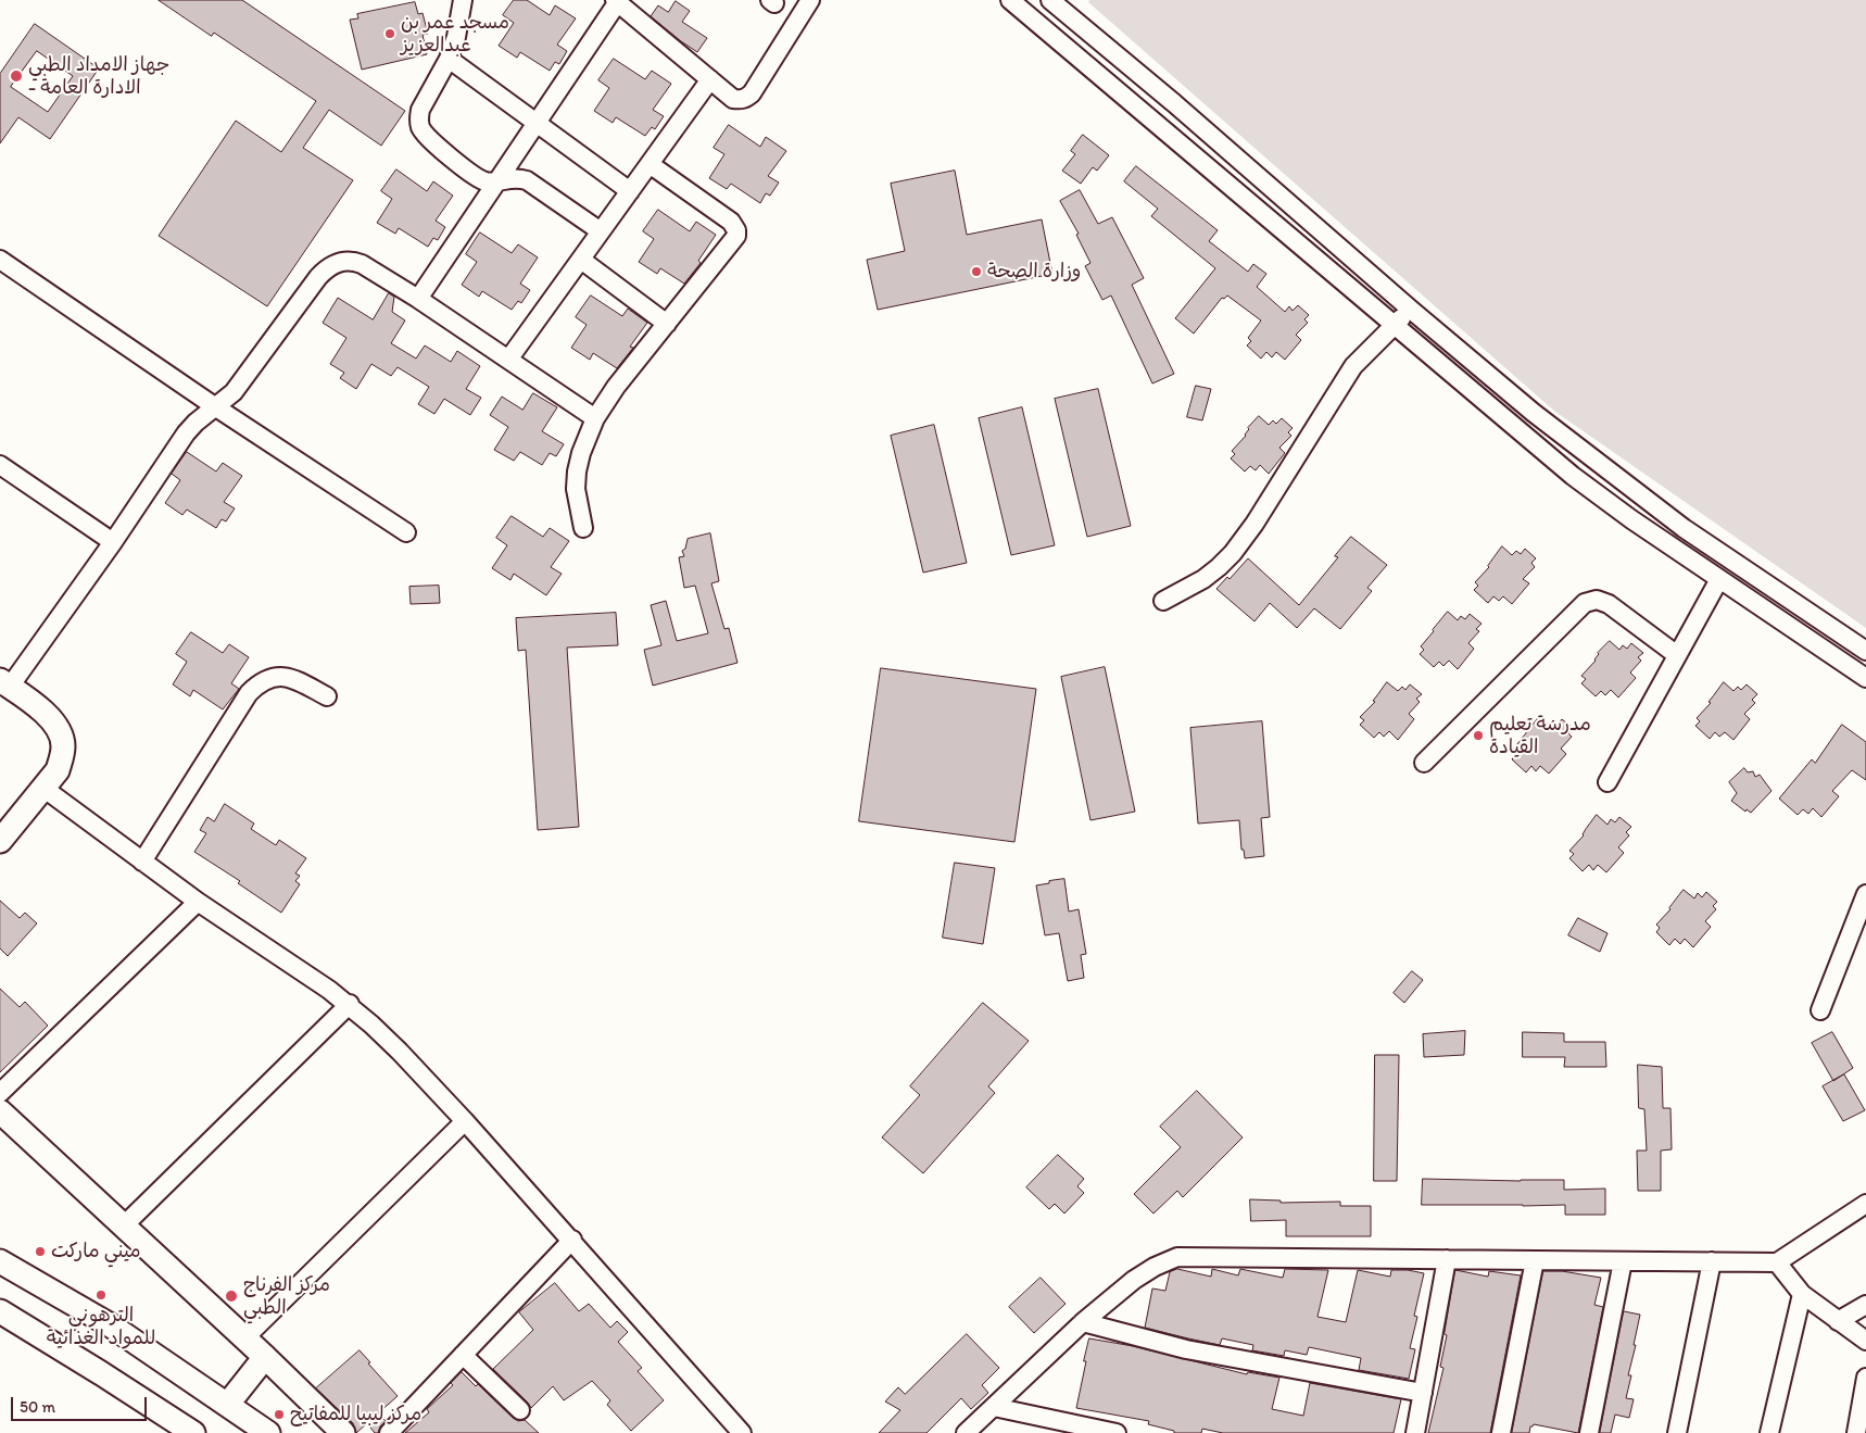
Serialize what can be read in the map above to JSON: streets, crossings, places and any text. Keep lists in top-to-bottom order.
{
  "places": [
    "مسجد عمر بن عبدالعزيز",
    "جهاز الامداد الطبي - الادارة العامة",
    "وزارة الصحة",
    "مدرسة تعليم القيادة",
    "ميني ماركت",
    "الترهوني للمواد الغذائية",
    "مركز الفرناج الطبي",
    "مركز ليبيا للمفاتيح"
  ],
  "scale_bar": "50 m"
}
